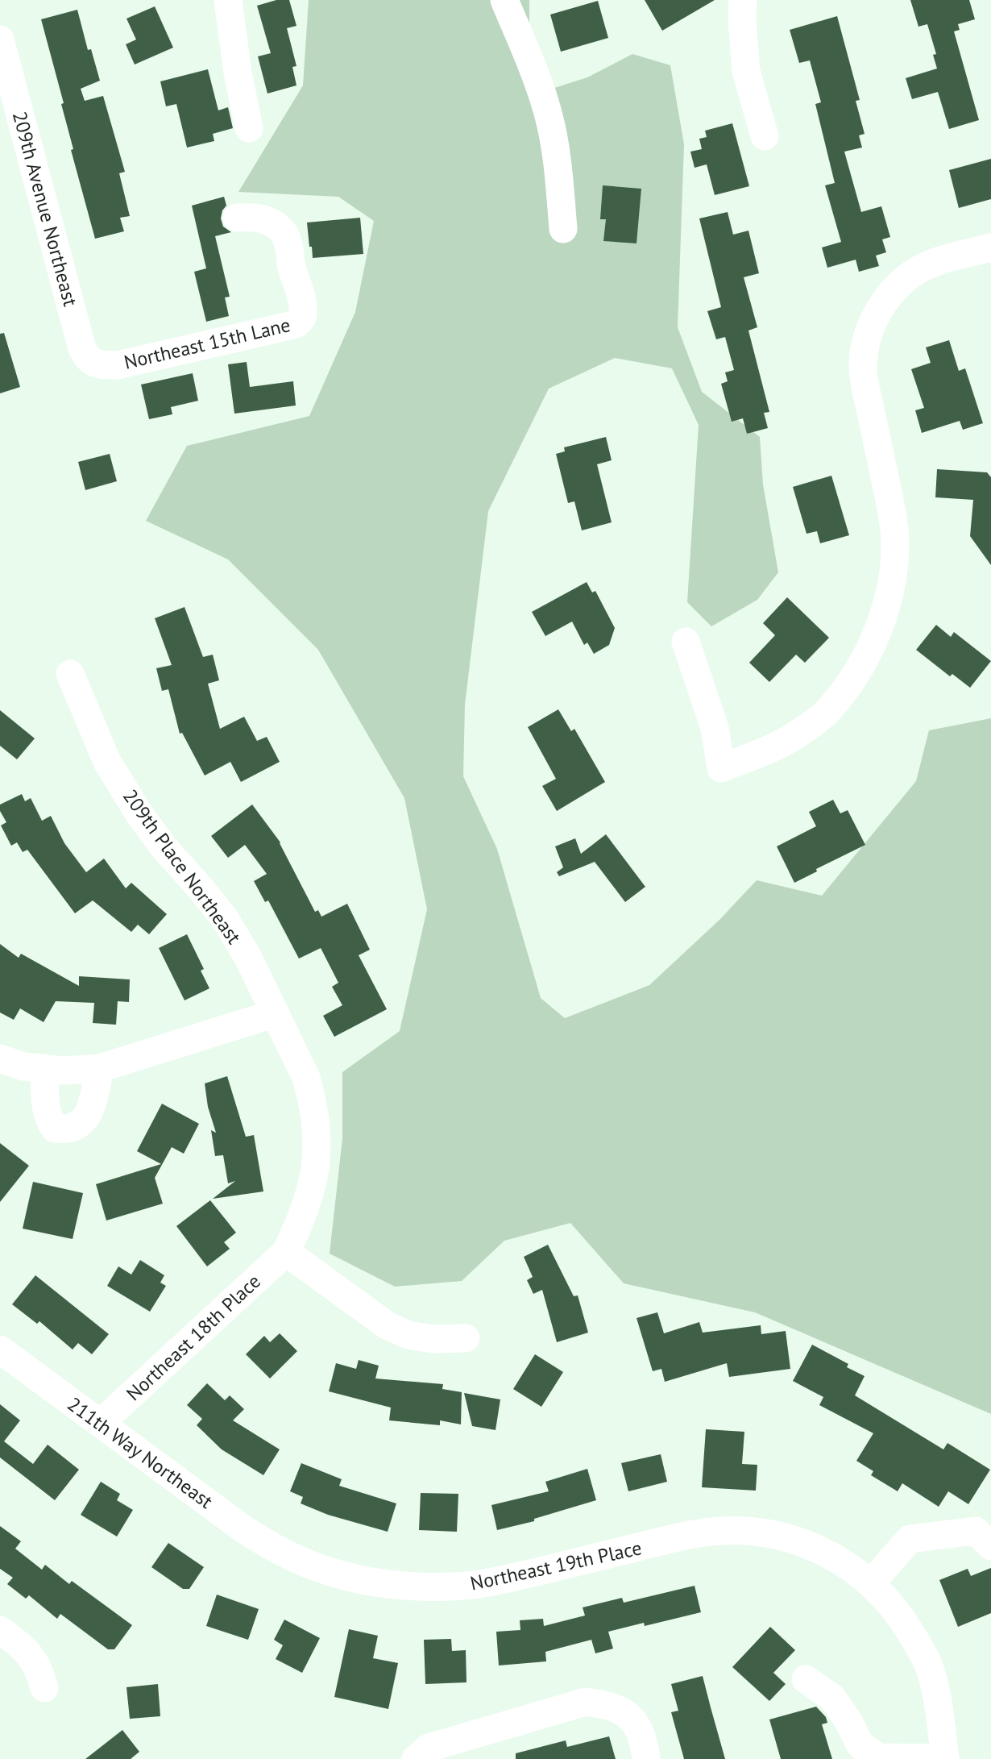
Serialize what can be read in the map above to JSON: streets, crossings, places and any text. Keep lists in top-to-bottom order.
{
  "streets": {
    "street": [
      "209th Avenue Northeast",
      "Northeast 15th Lane",
      "209th Place Northeast",
      "Northeast 18th Place",
      "211th Way Northeast",
      "Northeast 19th Place"
    ]
  },
  "crossings": [
    ["209th Avenue Northeast", "Northeast 15th Lane"],
    ["209th Place Northeast", "Northeast 18th Place"],
    ["Northeast 18th Place", "211th Way Northeast"],
    ["211th Way Northeast", "Northeast 19th Place"]
  ]
}
